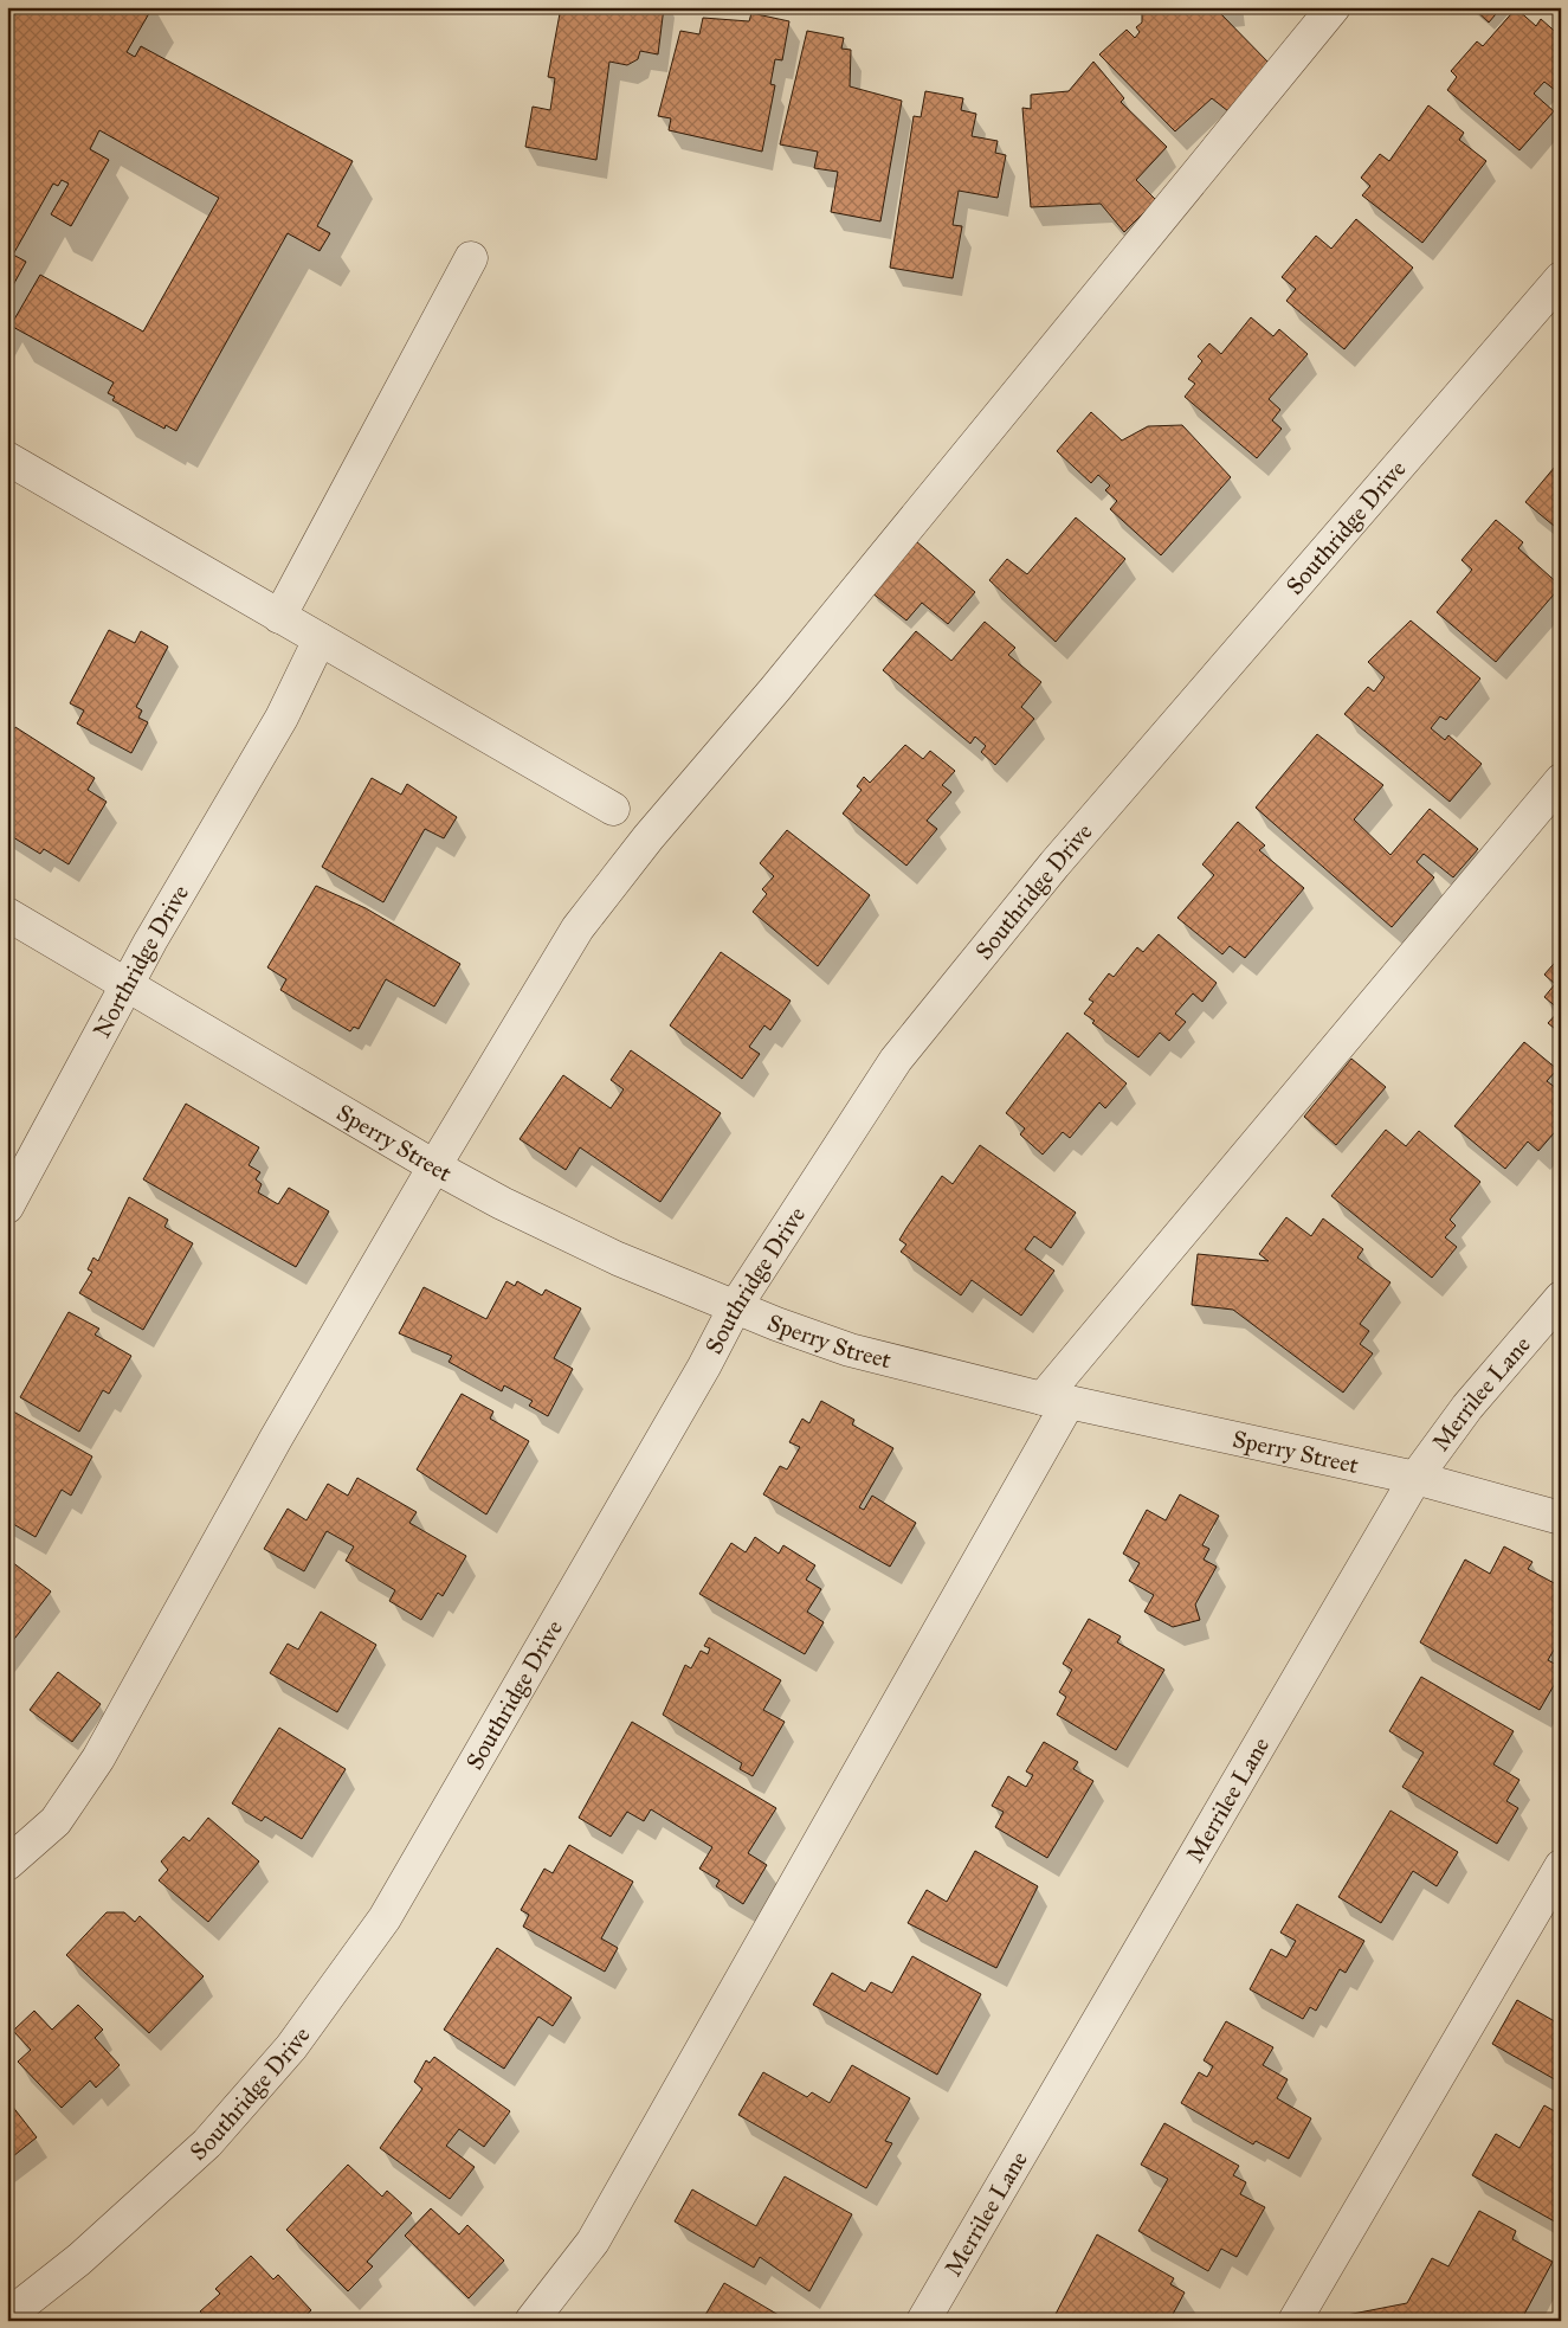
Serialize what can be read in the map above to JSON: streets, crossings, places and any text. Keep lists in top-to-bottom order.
{
  "streets": {
    "street": [
      "Southridge Drive",
      "Northridge Drive",
      "Sperry Street",
      "Merrilee Lane"
    ]
  },
  "crossings": [
    ["Southridge Drive", "Sperry Street"],
    ["Northridge Drive", "Sperry Street"],
    ["Sperry Street", "Merrilee Lane"]
  ]
}
